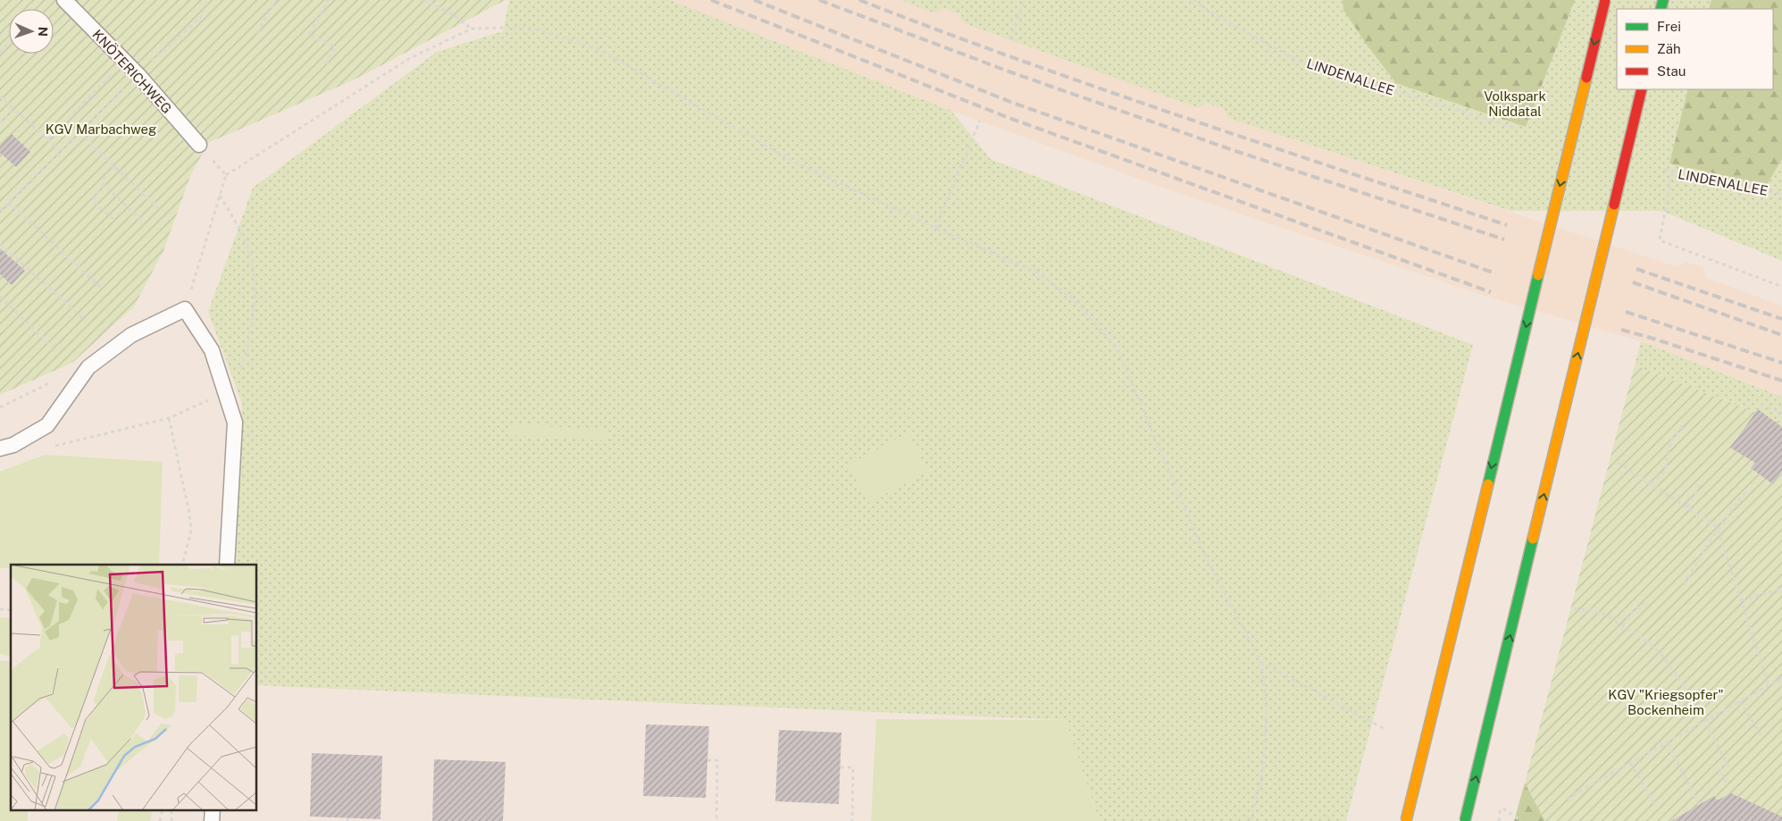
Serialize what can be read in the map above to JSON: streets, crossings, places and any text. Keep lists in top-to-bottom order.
{
  "streets": {
    "lane": ["KNÖTERICHWEG"],
    "path": ["LINDENALLEE"]
  },
  "parks": ["Volkspark Niddatal", "KGV Marbachweg", "KGV \"Kriegsopfer\" Bockenheim"],
  "legend": ["Frei", "Zäh", "Stau"],
  "north": "right"
}
